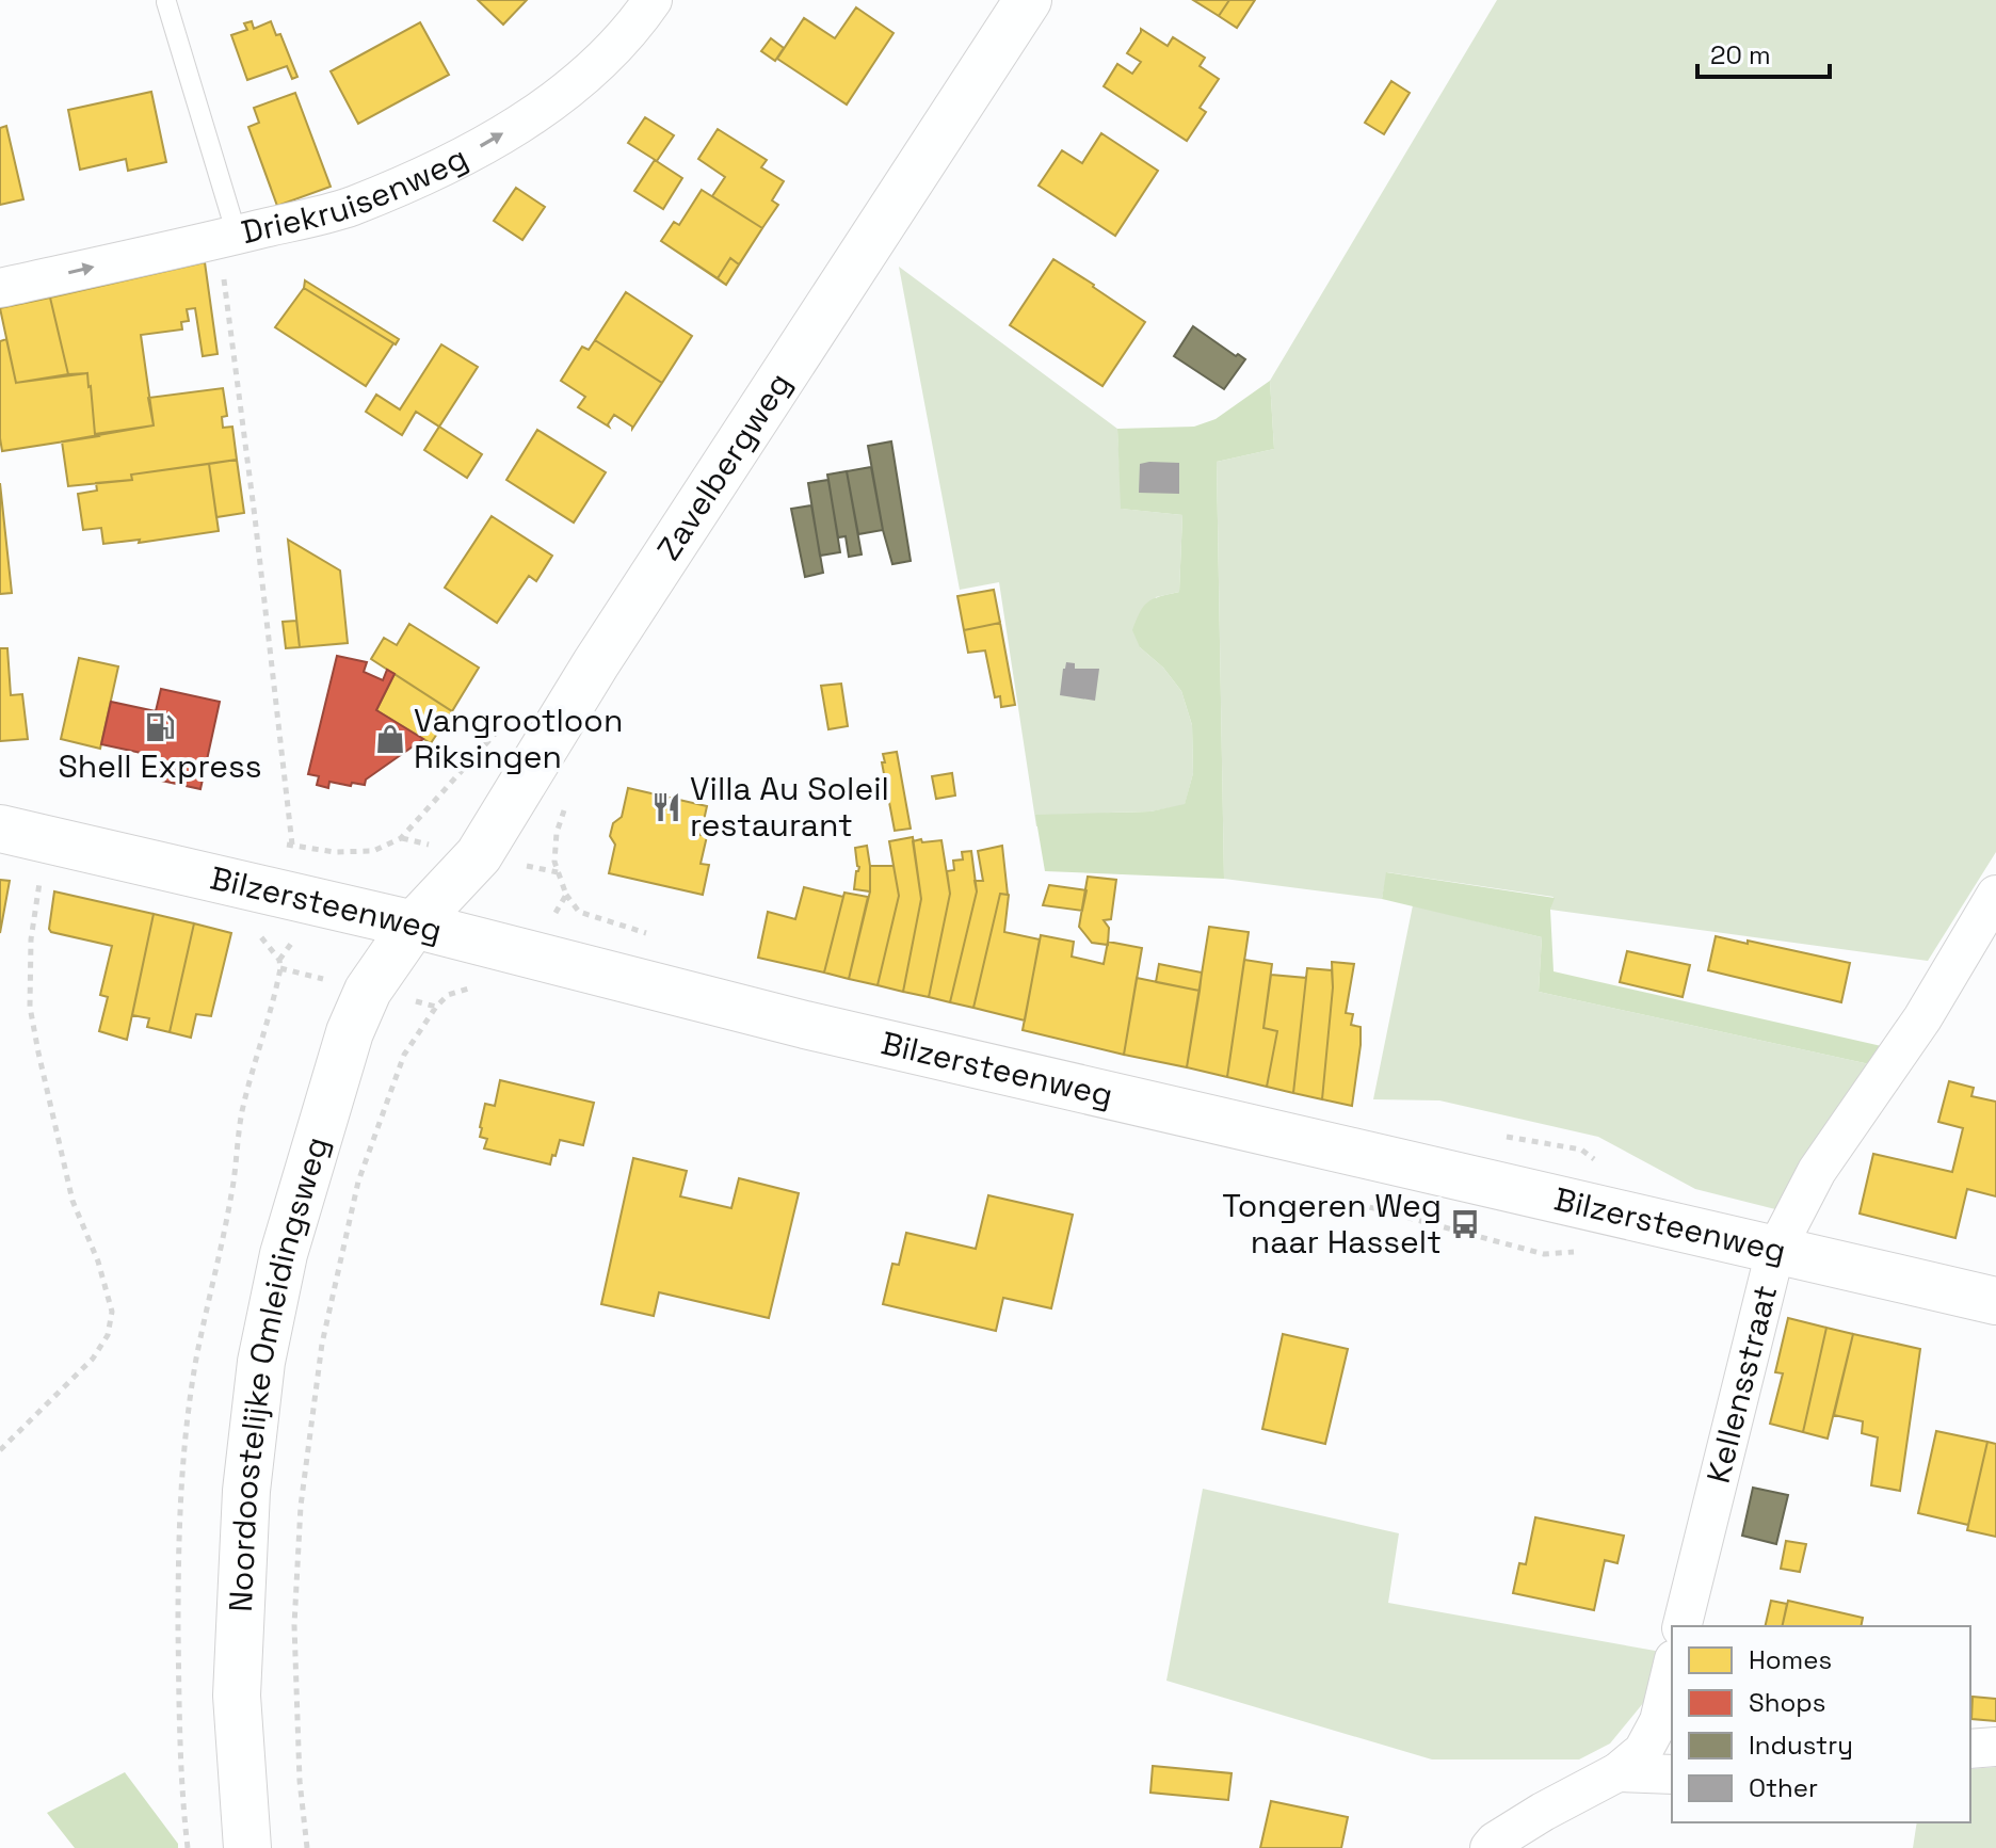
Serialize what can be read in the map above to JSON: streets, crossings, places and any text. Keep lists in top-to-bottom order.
{
  "streets": {
    "main road": ["Zavelbergweg", "Bilzersteenweg", "Noordoostelijke Omleidingsweg"],
    "street": ["Driekruisenweg", "Kellensstraat"]
  },
  "crossings": [
    ["Zavelbergweg", "Bilzersteenweg"],
    ["Zavelbergweg", "Noordoostelijke Omleidingsweg"],
    ["Bilzersteenweg", "Noordoostelijke Omleidingsweg"],
    ["Bilzersteenweg", "Kellensstraat"]
  ],
  "one_way": ["Driekruisenweg"],
  "places": {
    "fuel station": ["Shell Express"],
    "shop": ["Vangrootloon Riksingen"],
    "restaurant": ["Villa Au Soleil restaurant"],
    "bus stop": ["Tongeren Weg naar Hasselt"]
  },
  "legend": [
    "Homes",
    "Shops",
    "Industry",
    "Other"
  ],
  "scale_bar": "20 m"
}
